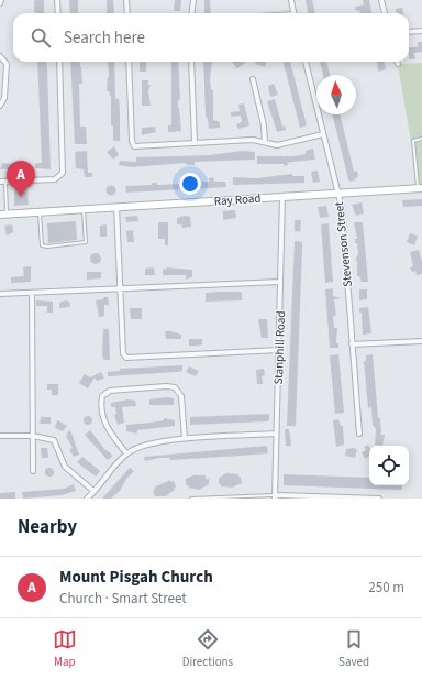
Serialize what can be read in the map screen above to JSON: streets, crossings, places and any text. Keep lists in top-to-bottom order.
{
  "streets": {
    "street": ["Ray Road", "Stevenson Street", "Stanphill Road"]
  },
  "crossings": [
    ["Ray Road", "Stevenson Street"],
    ["Ray Road", "Stanphill Road"]
  ],
  "north": "top",
  "page": {
    "search": "Search here",
    "pins": "A",
    "heading": "Nearby",
    "list": [
      {
        "mark": "A",
        "name": "Mount Pisgah Church",
        "note": "Church · Smart Street",
        "value": "250 m"
      }
    ],
    "nav": ["Map", "Directions", "Saved"]
  }
}
